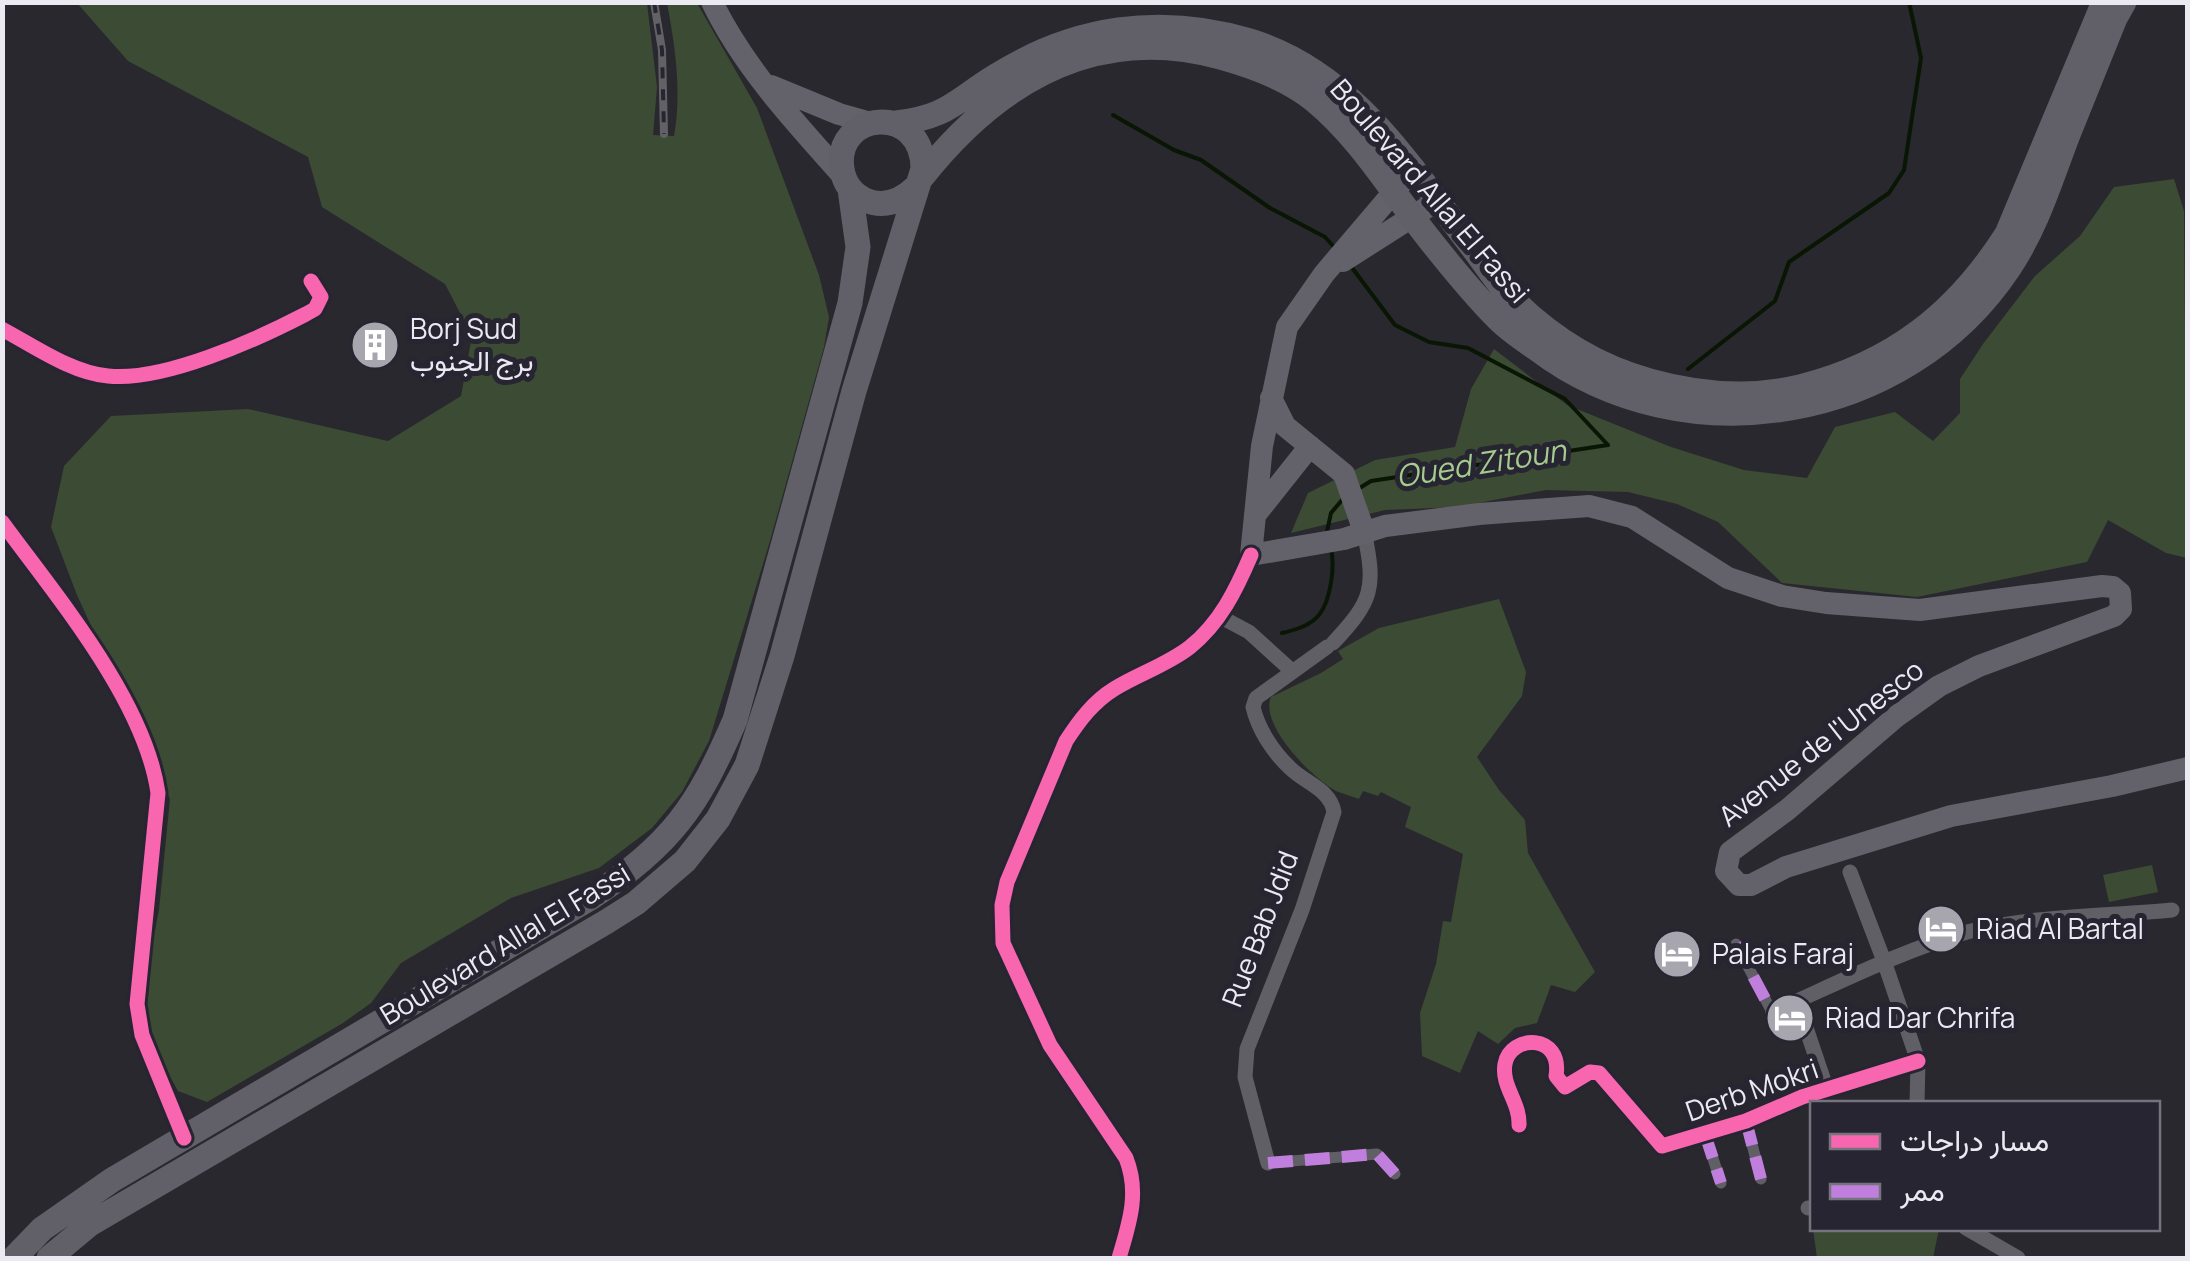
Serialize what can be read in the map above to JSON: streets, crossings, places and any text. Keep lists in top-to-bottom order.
{
  "streets": {
    "main road": ["Boulevard Allal El Fassi", "Avenue de l'Unesco", "Rue Bab Jdid"],
    "street": ["Derb Mokri"]
  },
  "crossings": [
    ["Avenue de l'Unesco", "Rue Bab Jdid"]
  ],
  "water": ["Oued Zitoun"],
  "places": {
    "building": ["Borj Sud برج الجنوب"],
    "hotel": ["Riad Al Bartal", "Palais Faraj", "Riad Dar Chrifa"]
  },
  "legend": ["مسار دراجات", "ممر"]
}
